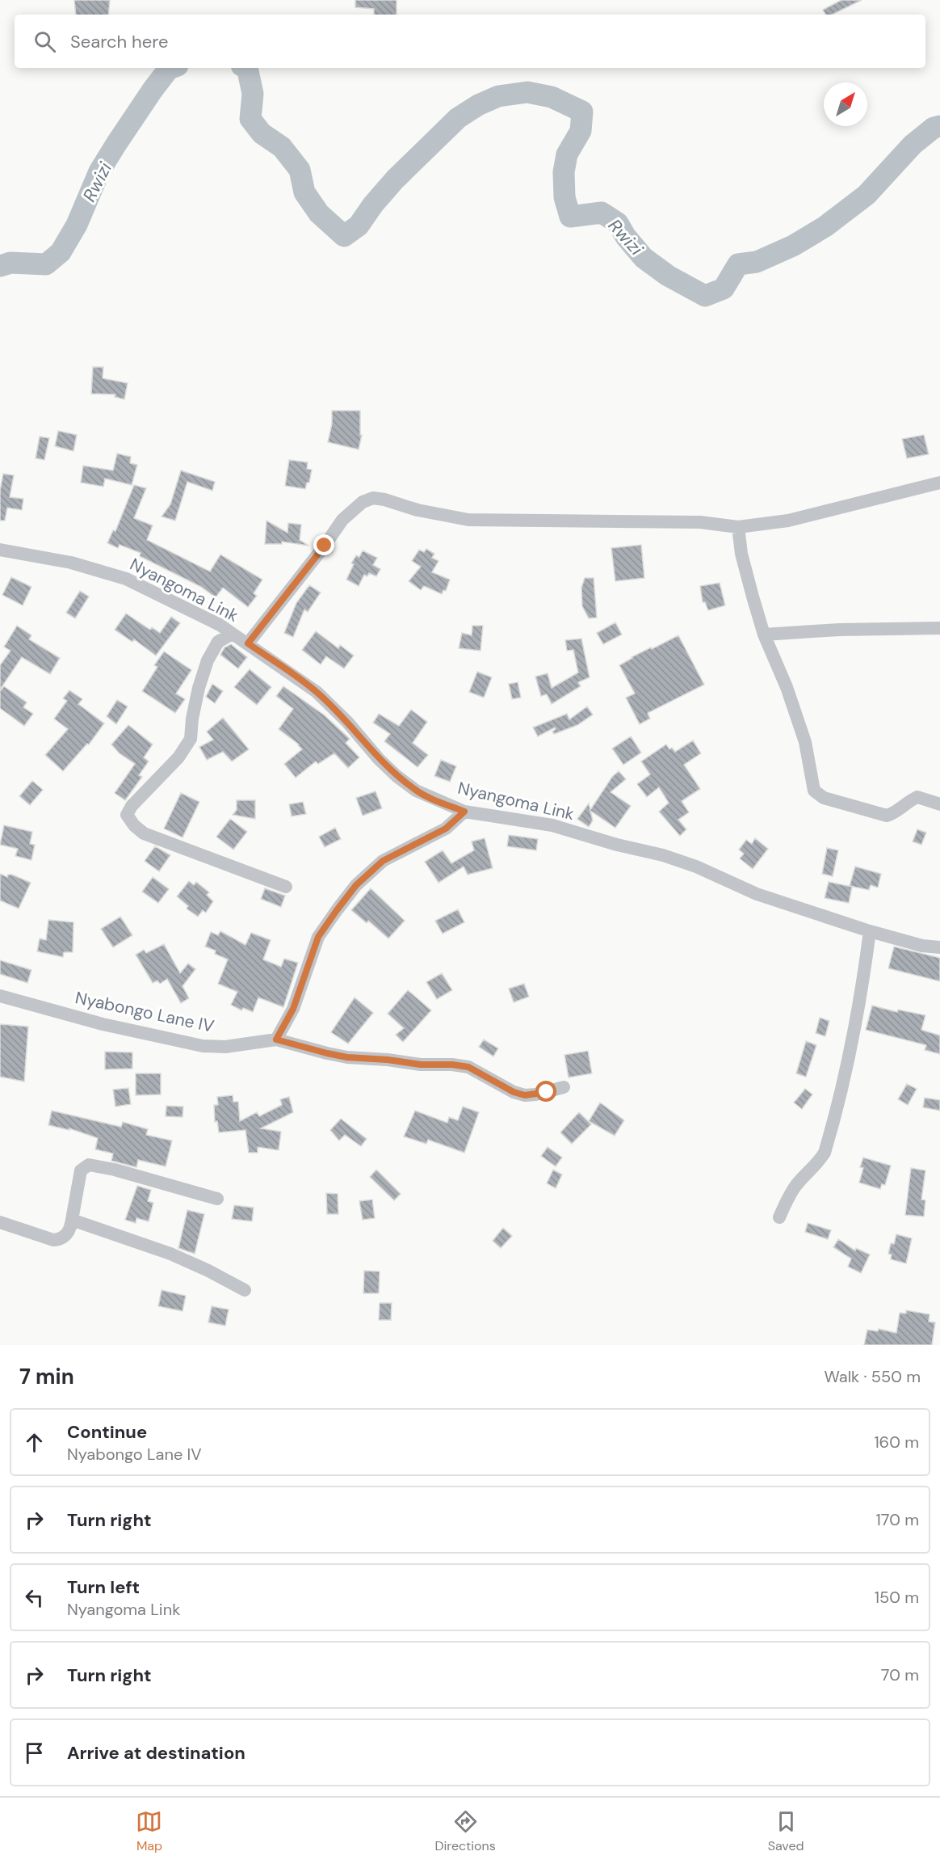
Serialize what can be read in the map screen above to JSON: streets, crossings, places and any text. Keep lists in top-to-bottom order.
{
  "streets": {
    "street": ["Nyangoma Link", "Nyabongo Lane IV"]
  },
  "water": ["Rwizi"],
  "north": "top right",
  "page": {
    "search": "Search here",
    "heading": ["7 min", "Walk · 550 m"],
    "list": [
      ["Continue", "Nyabongo Lane IV", "160 m"],
      ["Turn right", "170 m"],
      ["Turn left", "Nyangoma Link", "150 m"],
      ["Turn right", "70 m"],
      "Arrive at destination"
    ],
    "nav": ["Map", "Directions", "Saved"]
  }
}
